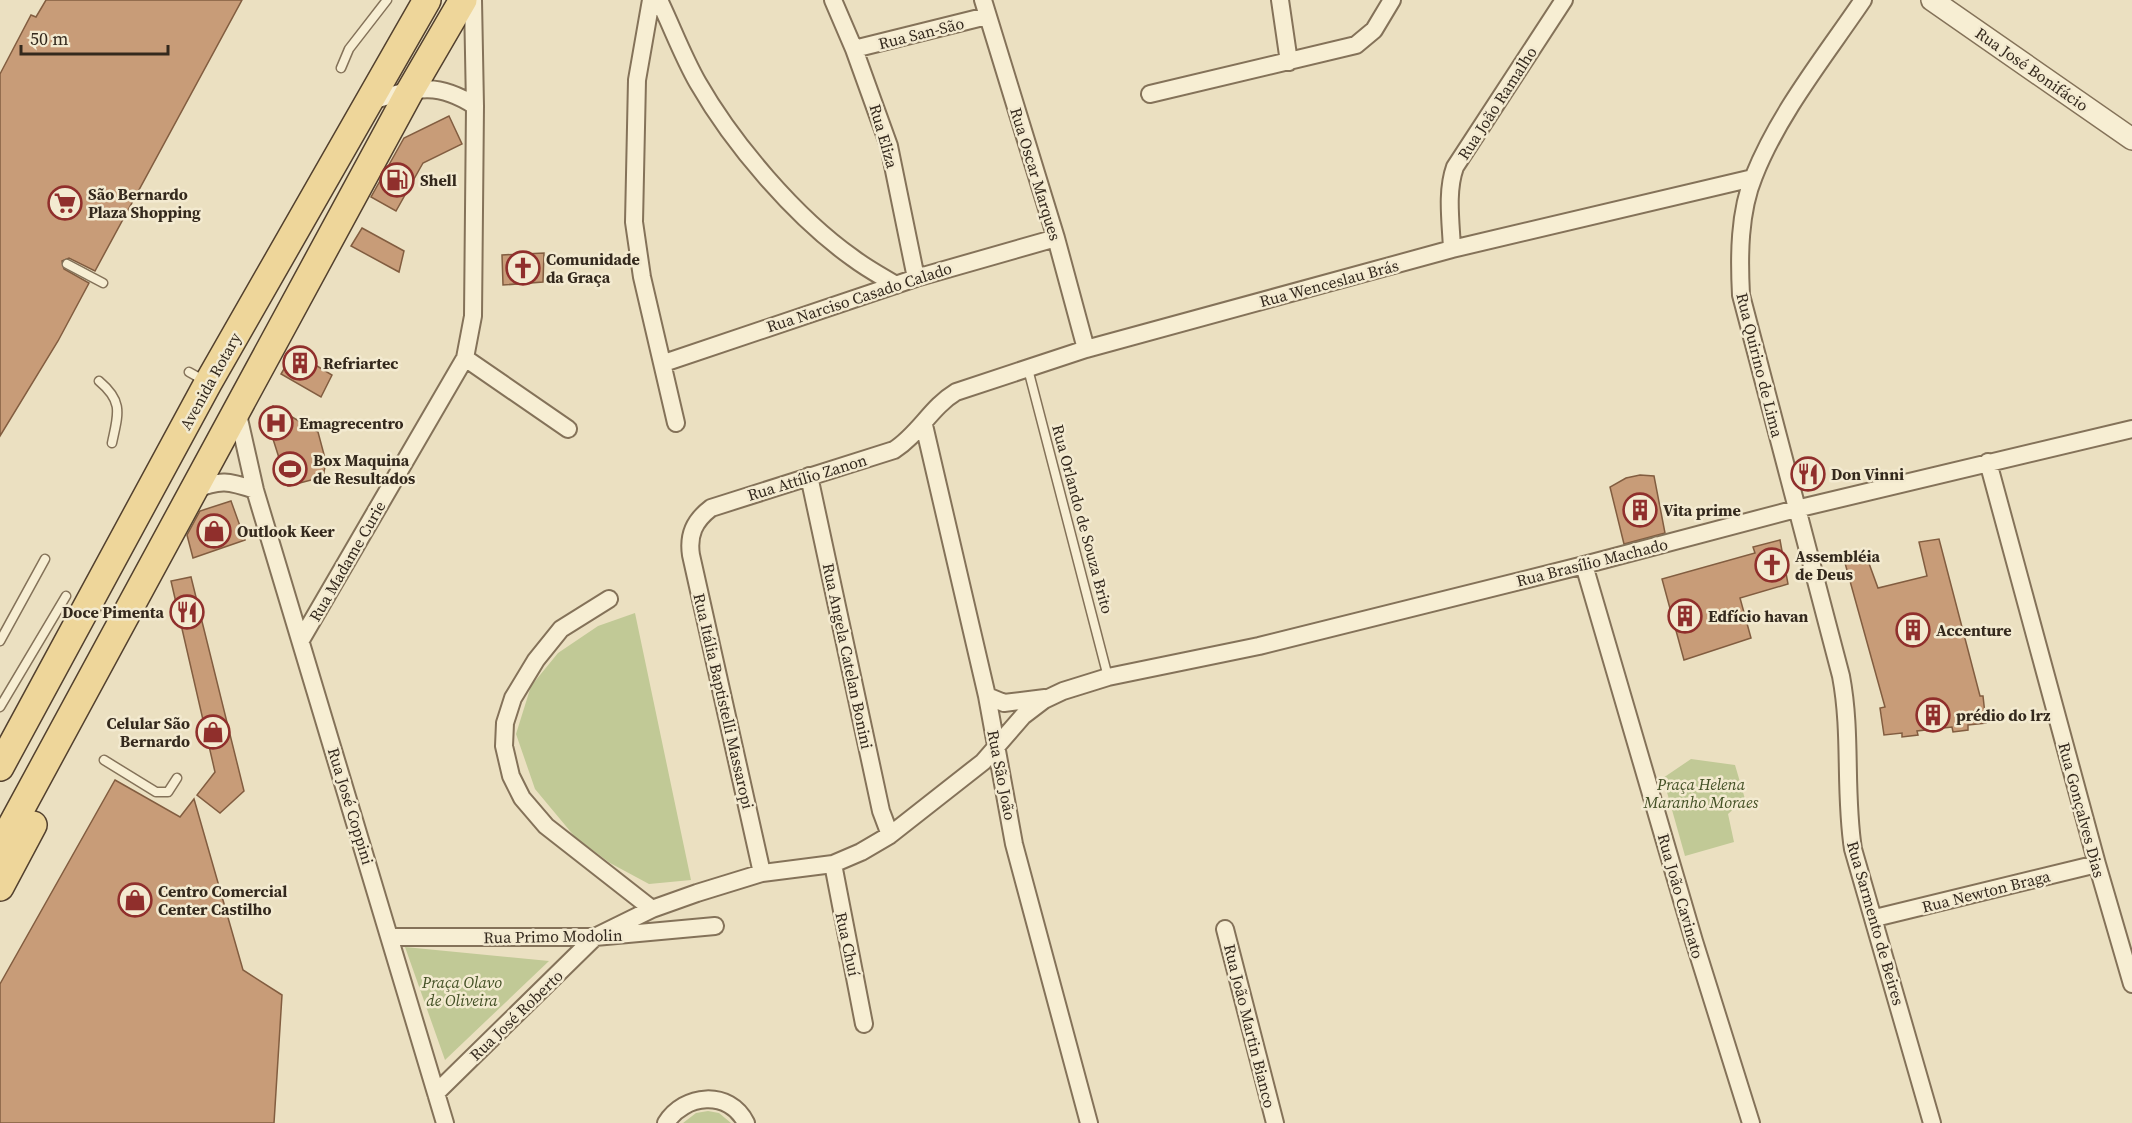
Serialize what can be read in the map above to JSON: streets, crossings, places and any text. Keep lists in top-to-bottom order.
{
  "streets": {
    "main road": ["Avenida Rotary"],
    "street": [
      "Rua San-São",
      "Rua José Bonifácio",
      "Rua João Ramalho",
      "Rua Eliza",
      "Rua Oscar Marques",
      "Rua Wenceslau Brás",
      "Rua Narciso Casado Calado",
      "Rua Quirino de Lima",
      "Rua Attílio Zanon",
      "Rua Madame Curie",
      "Rua Brasílio Machado",
      "Rua Angela Catelan Bonini",
      "Rua Itália Baptistelli Massaropi",
      "Rua São João",
      "Rua José Coppini",
      "Rua Gonçalves Dias",
      "Rua Newton Braga",
      "Rua João Cavinato",
      "Rua Sarmento de Beires",
      "Rua Primo Modolin",
      "Rua Chuí",
      "Rua José Roberto",
      "Rua João Martin Bianco"
    ],
    "lane": ["Rua Orlando de Souza Brito"]
  },
  "crossings": [
    ["Rua San-São", "Rua Eliza"],
    ["Rua San-São", "Rua Oscar Marques"],
    ["Rua João Ramalho", "Rua Wenceslau Brás"],
    ["Rua Eliza", "Rua Narciso Casado Calado"],
    ["Rua Oscar Marques", "Rua Wenceslau Brás"],
    ["Rua Oscar Marques", "Rua Narciso Casado Calado"],
    ["Rua Wenceslau Brás", "Rua Quirino de Lima"],
    ["Rua Wenceslau Brás", "Rua Attílio Zanon"],
    ["Rua Wenceslau Brás", "Rua Orlando de Souza Brito"],
    ["Rua Wenceslau Brás", "Rua São João"],
    ["Rua Quirino de Lima", "Rua Brasílio Machado"],
    ["Rua Quirino de Lima", "Rua Sarmento de Beires"],
    ["Rua Attílio Zanon", "Rua Angela Catelan Bonini"],
    ["Rua Attílio Zanon", "Rua Itália Baptistelli Massaropi"],
    ["Rua Attílio Zanon", "Rua São João"],
    ["Rua Orlando de Souza Brito", "Rua Brasílio Machado"],
    ["Rua Madame Curie", "Rua José Coppini"],
    ["Rua Brasílio Machado", "Rua Angela Catelan Bonini"],
    ["Rua Brasílio Machado", "Rua Itália Baptistelli Massaropi"],
    ["Rua Brasílio Machado", "Rua São João"],
    ["Rua Brasílio Machado", "Rua Gonçalves Dias"],
    ["Rua Brasílio Machado", "Rua João Cavinato"],
    ["Rua Brasílio Machado", "Rua Sarmento de Beires"],
    ["Rua Brasílio Machado", "Rua Primo Modolin"],
    ["Rua Brasílio Machado", "Rua Chuí"],
    ["Rua Brasílio Machado", "Rua José Roberto"],
    ["Rua José Coppini", "Rua Primo Modolin"],
    ["Rua José Coppini", "Rua José Roberto"],
    ["Rua Gonçalves Dias", "Rua Newton Braga"],
    ["Rua Newton Braga", "Rua Sarmento de Beires"],
    ["Rua Primo Modolin", "Rua José Roberto"]
  ],
  "parks": ["Praça Helena Maranho Moraes", "Praça Olavo de Oliveira"],
  "places": {
    "fuel station": ["Shell"],
    "supermarket": ["São Bernardo Plaza Shopping"],
    "church": ["Comunidade da Graça", "Assembléia de Deus"],
    "building": [
      "Refriartec",
      "Vita prime",
      "Edfício havan",
      "Accenture",
      "prédio do lrz"
    ],
    "hospital": ["Emagrecentro"],
    "sports": ["Box Maquina de Resultados"],
    "restaurant": ["Don Vinni", "Doce Pimenta"],
    "shop": ["Outlook Keer", "Celular São Bernardo", "Centro Comercial Center Castilho"]
  },
  "scale_bar": "50 m"
}
